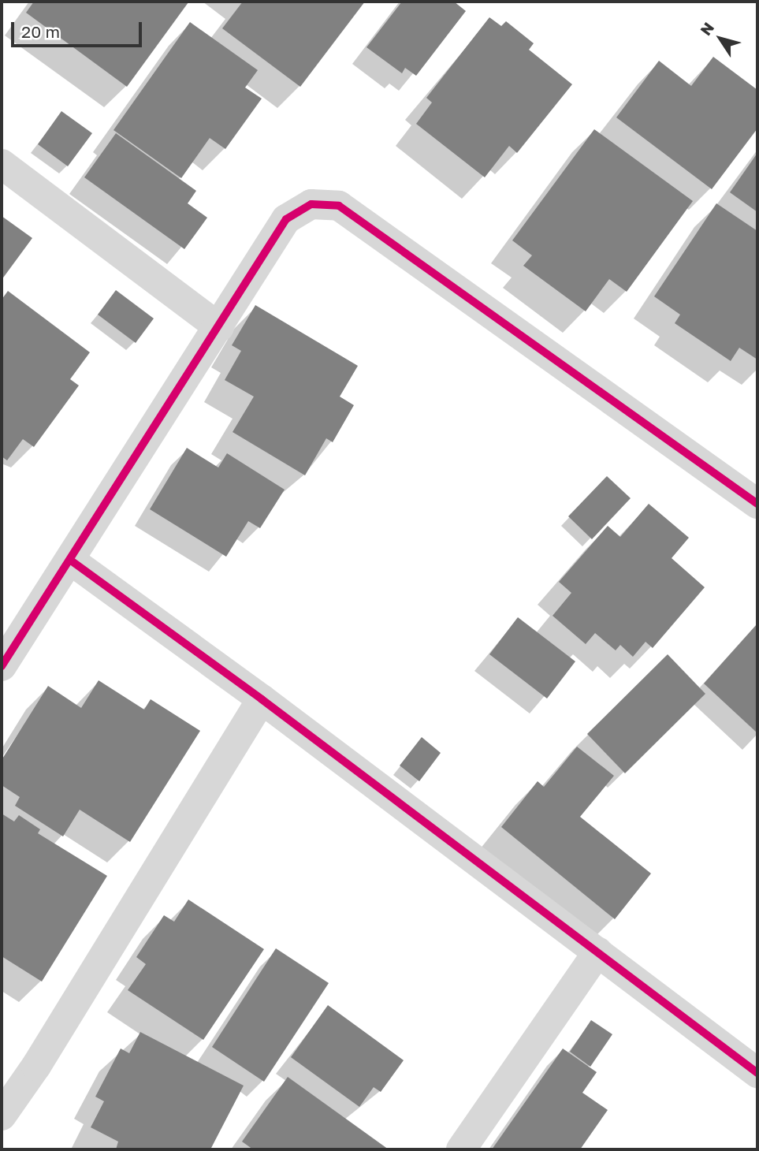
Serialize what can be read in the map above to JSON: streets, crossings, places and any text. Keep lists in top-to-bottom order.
{
  "scale_bar": "20 m",
  "north": "top left"
}
